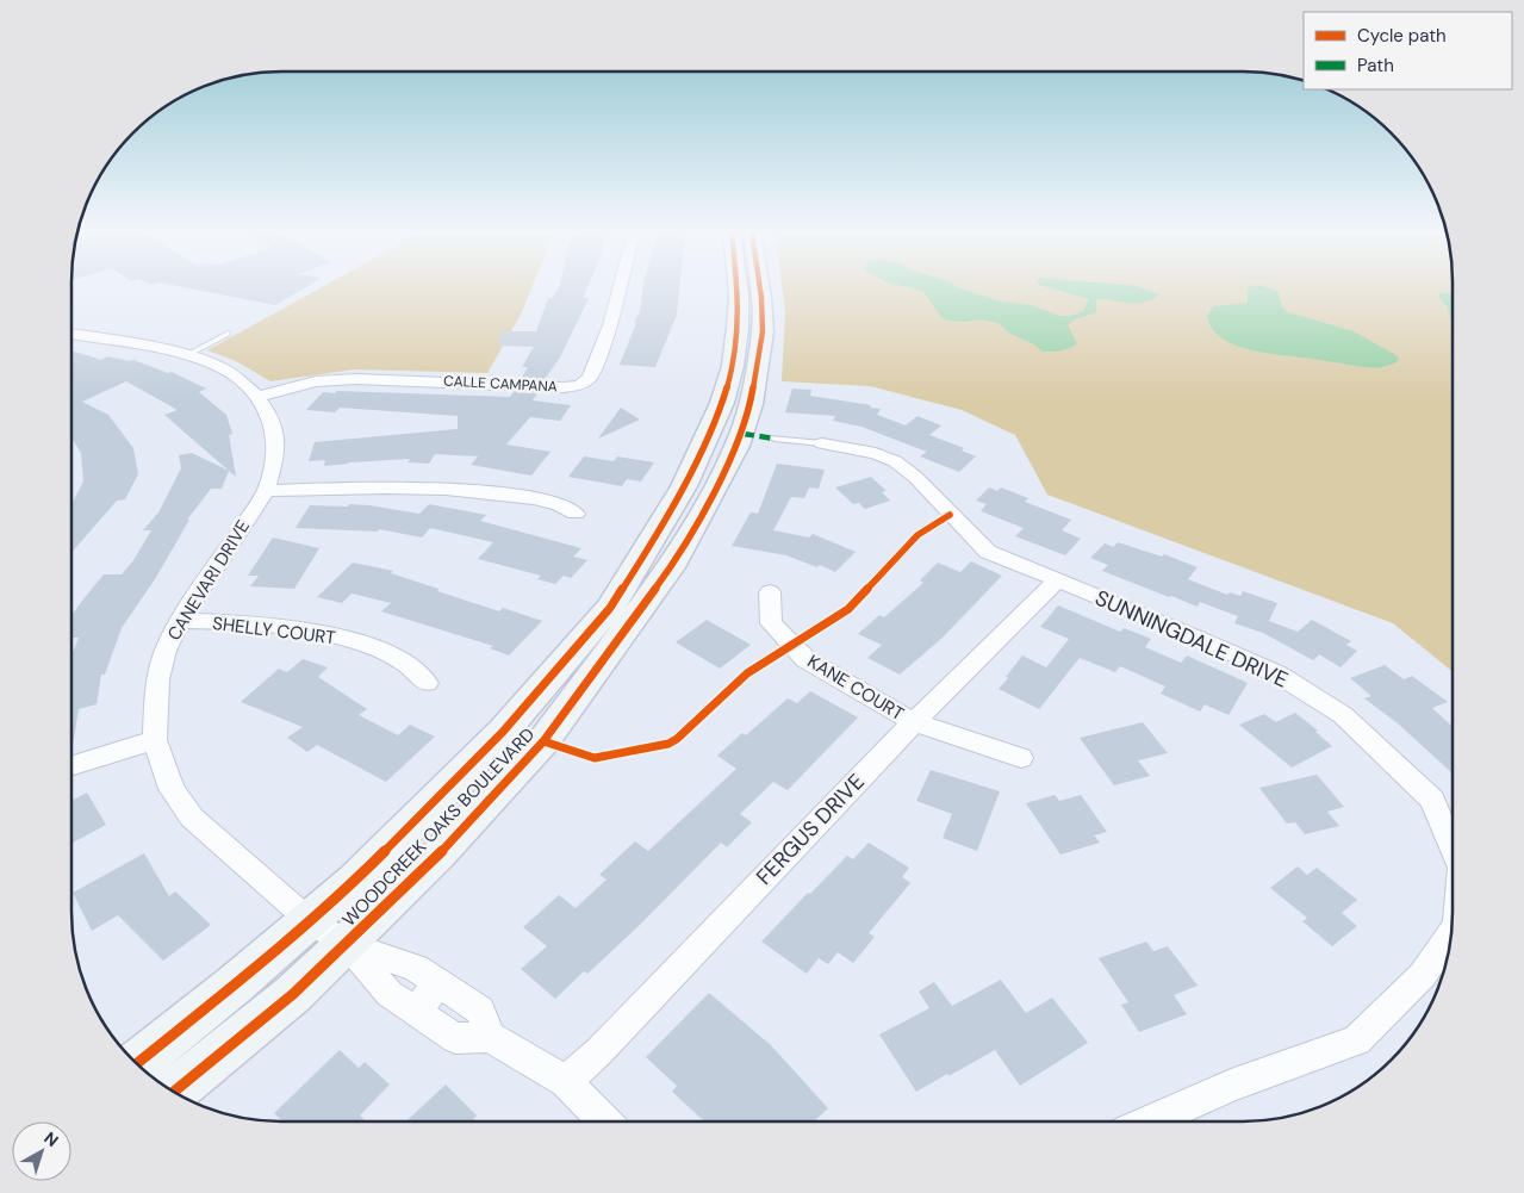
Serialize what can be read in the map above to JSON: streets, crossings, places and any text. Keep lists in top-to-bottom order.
{
  "streets": {
    "main road": ["WOODCREEK OAKS BOULEVARD"],
    "street": [
      "CALLE CAMPANA",
      "CANEVARI DRIVE",
      "SHELLY COURT",
      "SUNNINGDALE DRIVE",
      "KANE COURT",
      "FERGUS DRIVE"
    ]
  },
  "crossings": [
    ["CALLE CAMPANA", "CANEVARI DRIVE"],
    ["CANEVARI DRIVE", "SHELLY COURT"],
    ["CANEVARI DRIVE", "WOODCREEK OAKS BOULEVARD"],
    ["SUNNINGDALE DRIVE", "FERGUS DRIVE"],
    ["KANE COURT", "FERGUS DRIVE"]
  ],
  "legend": ["Cycle path", "Path"],
  "north": "top right"
}
